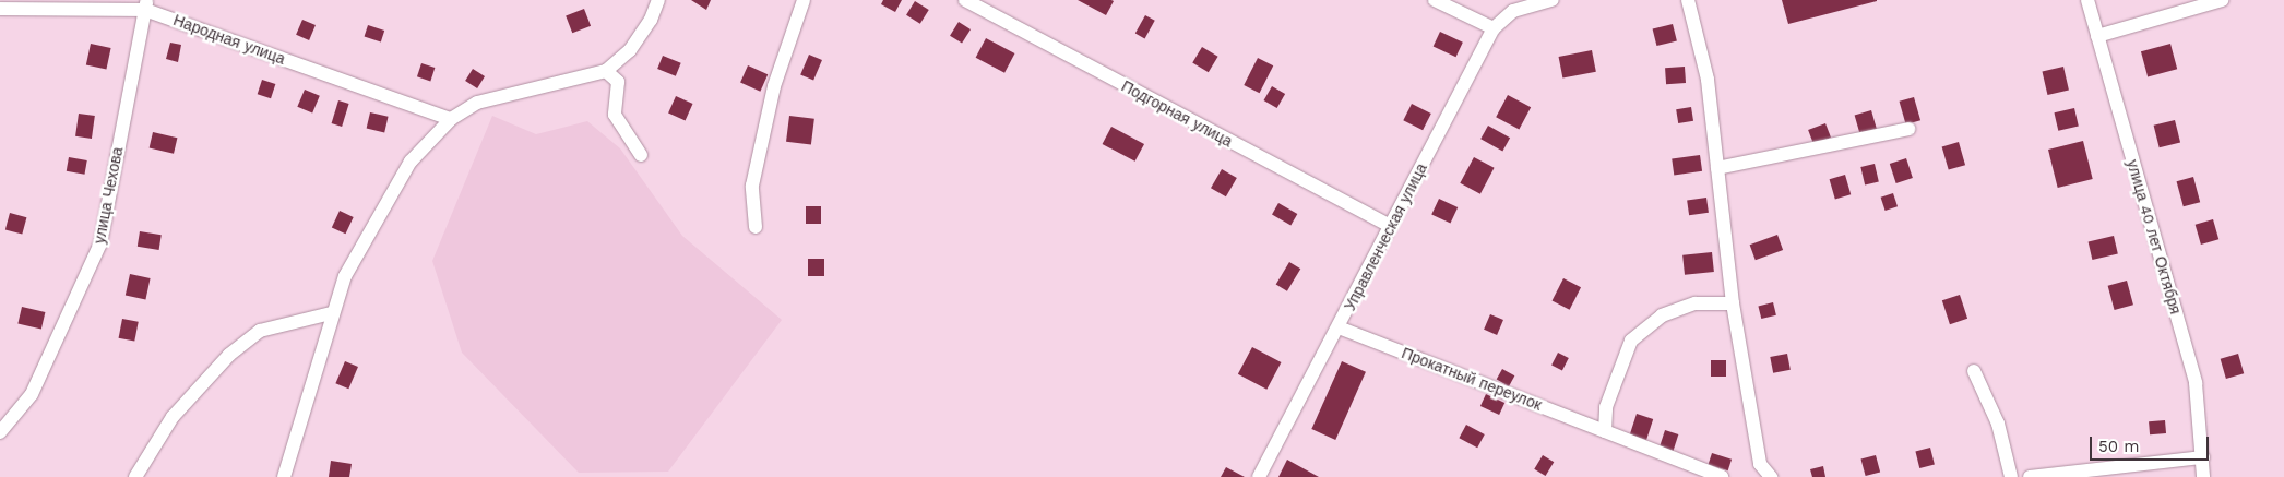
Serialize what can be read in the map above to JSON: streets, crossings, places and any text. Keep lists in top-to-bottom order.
{
  "streets": {
    "street": [
      "Народная улица",
      "Подгорная улица",
      "улица Чехова",
      "Управленческая улица",
      "улица 40 лет Октября",
      "Прокатный переулок"
    ]
  },
  "crossings": [
    ["Народная улица", "улица Чехова"],
    ["Подгорная улица", "Управленческая улица"],
    ["Управленческая улица", "Прокатный переулок"]
  ],
  "scale_bar": "50 m"
}
